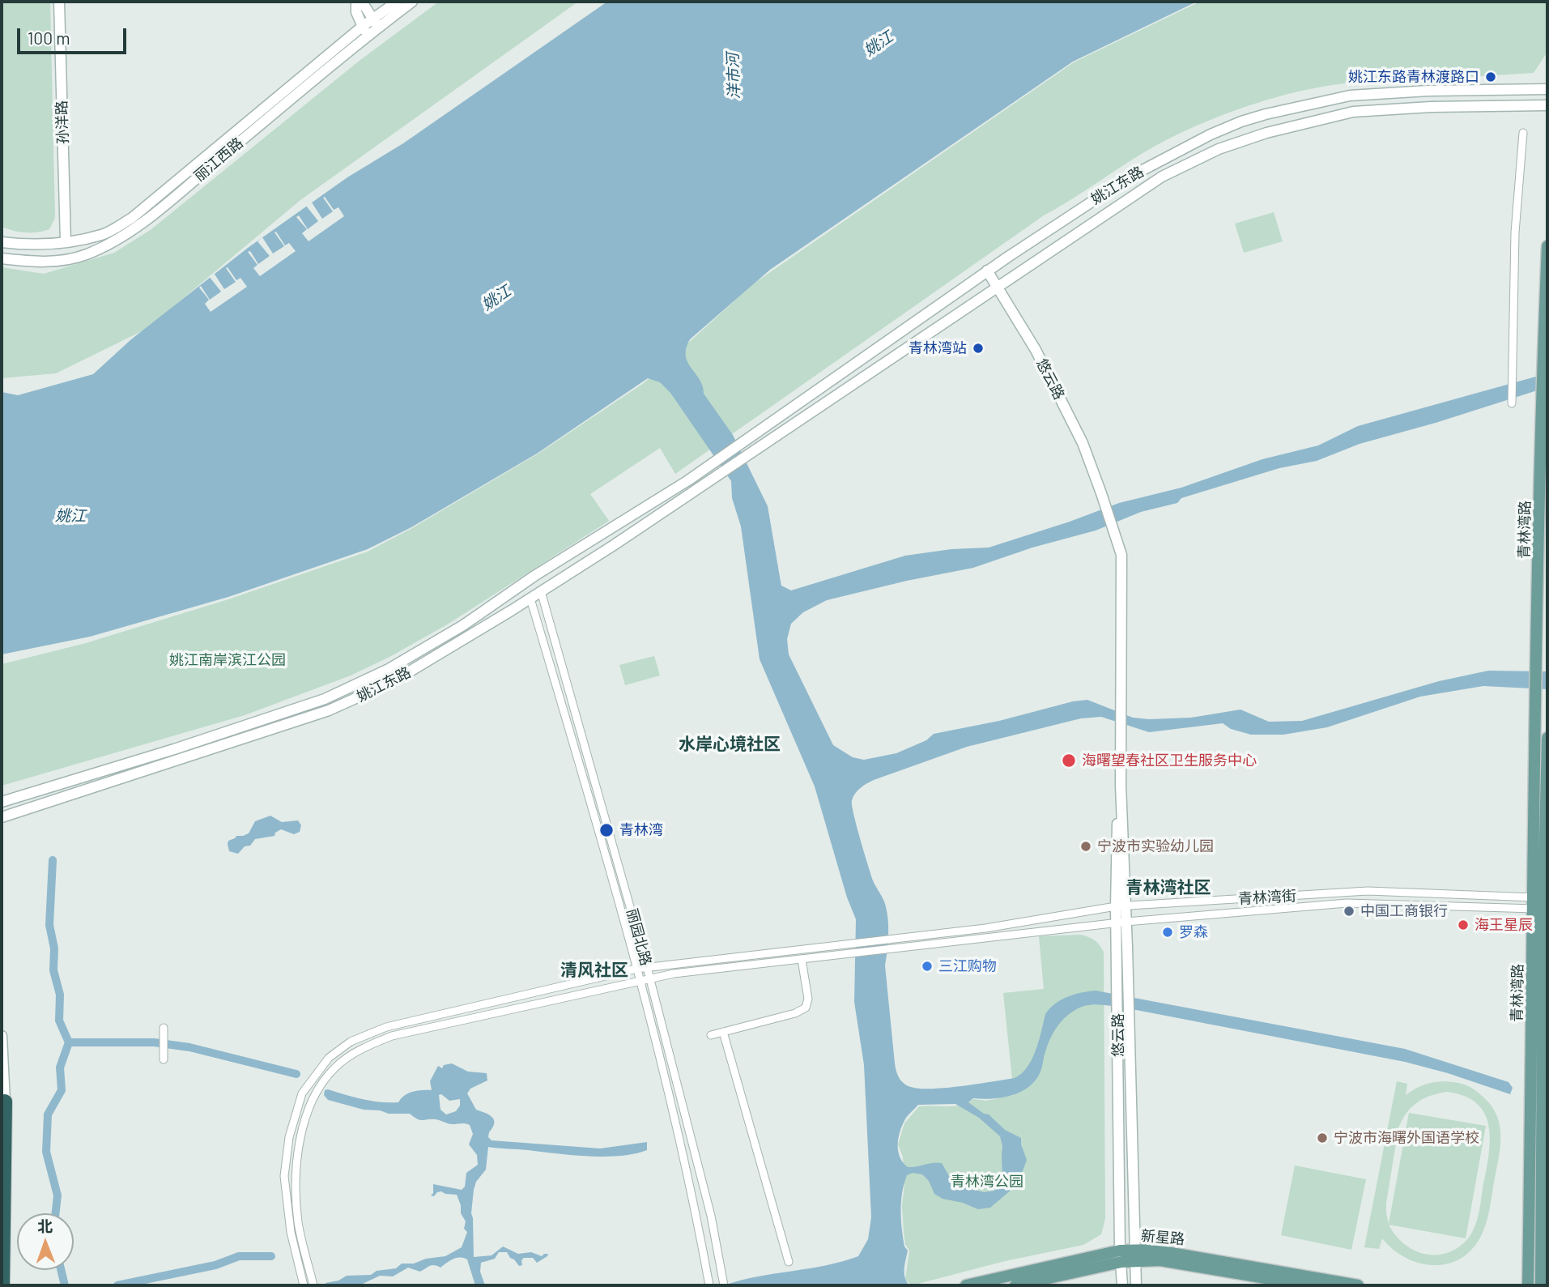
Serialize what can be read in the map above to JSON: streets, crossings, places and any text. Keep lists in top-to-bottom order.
{
  "streets": {
    "main road": [
      "孙洋路",
      "丽江西路",
      "姚江东路",
      "悠云路",
      "青林湾路",
      "新星路"
    ],
    "street": ["青林湾街", "丽园北路"]
  },
  "crossings": [
    ["孙洋路", "丽江西路"],
    ["姚江东路", "悠云路"],
    ["姚江东路", "丽园北路"],
    ["悠云路", "青林湾街"],
    ["悠云路", "新星路"],
    ["青林湾路", "青林湾街"],
    ["青林湾街", "丽园北路"]
  ],
  "districts": ["水岸心境社区", "青林湾社区", "清风社区"],
  "water": ["姚江", "洋市河"],
  "parks": ["姚江南岸滨江公园", "青林湾公园"],
  "places": [
    "姚江东路青林渡路口",
    "青林湾站",
    "海曙望春社区卫生服务中心",
    "青林湾",
    "宁波市实验幼儿园",
    "中国工商银行",
    "海王星辰",
    "罗森",
    "三江购物",
    "宁波市海曙外国语学校"
  ],
  "scale_bar": "100 m",
  "north": "top"
}
